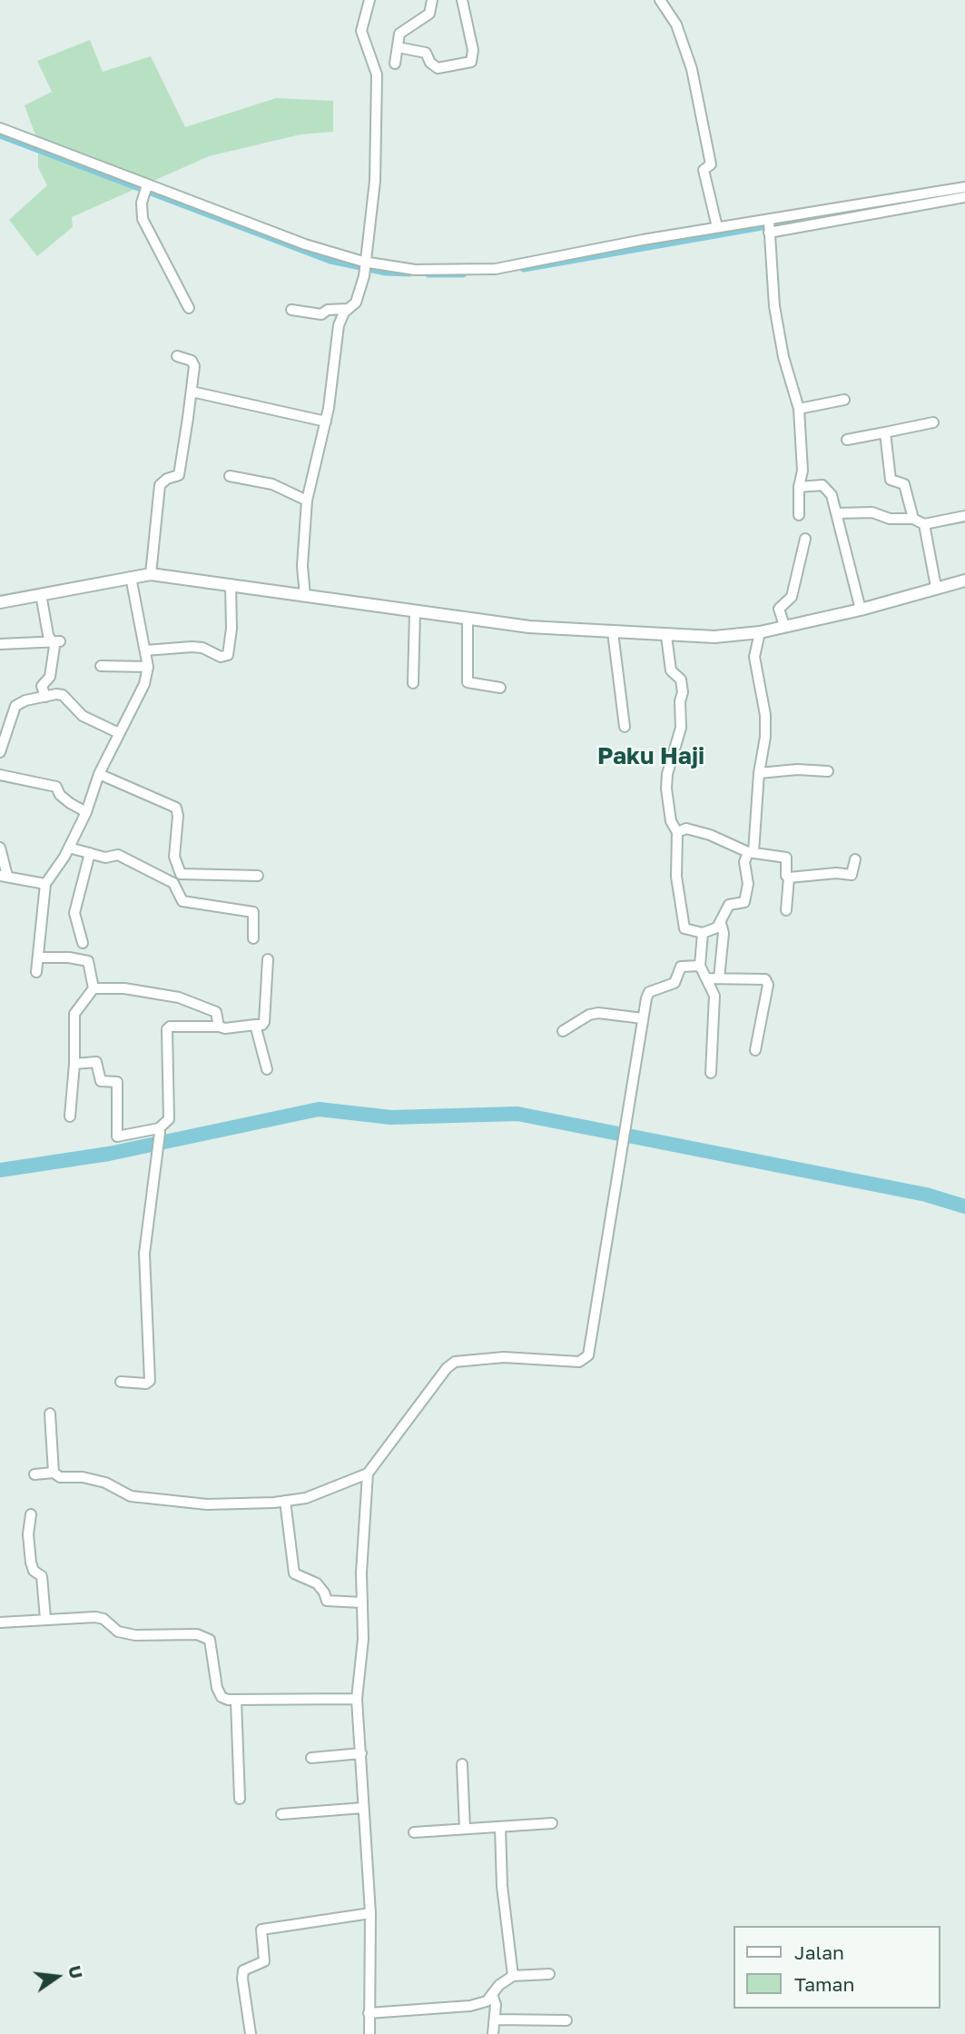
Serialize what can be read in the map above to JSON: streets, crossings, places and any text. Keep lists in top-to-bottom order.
{
  "districts": ["Paku Haji"],
  "legend": ["Jalan", "Taman"],
  "north": "right"
}
